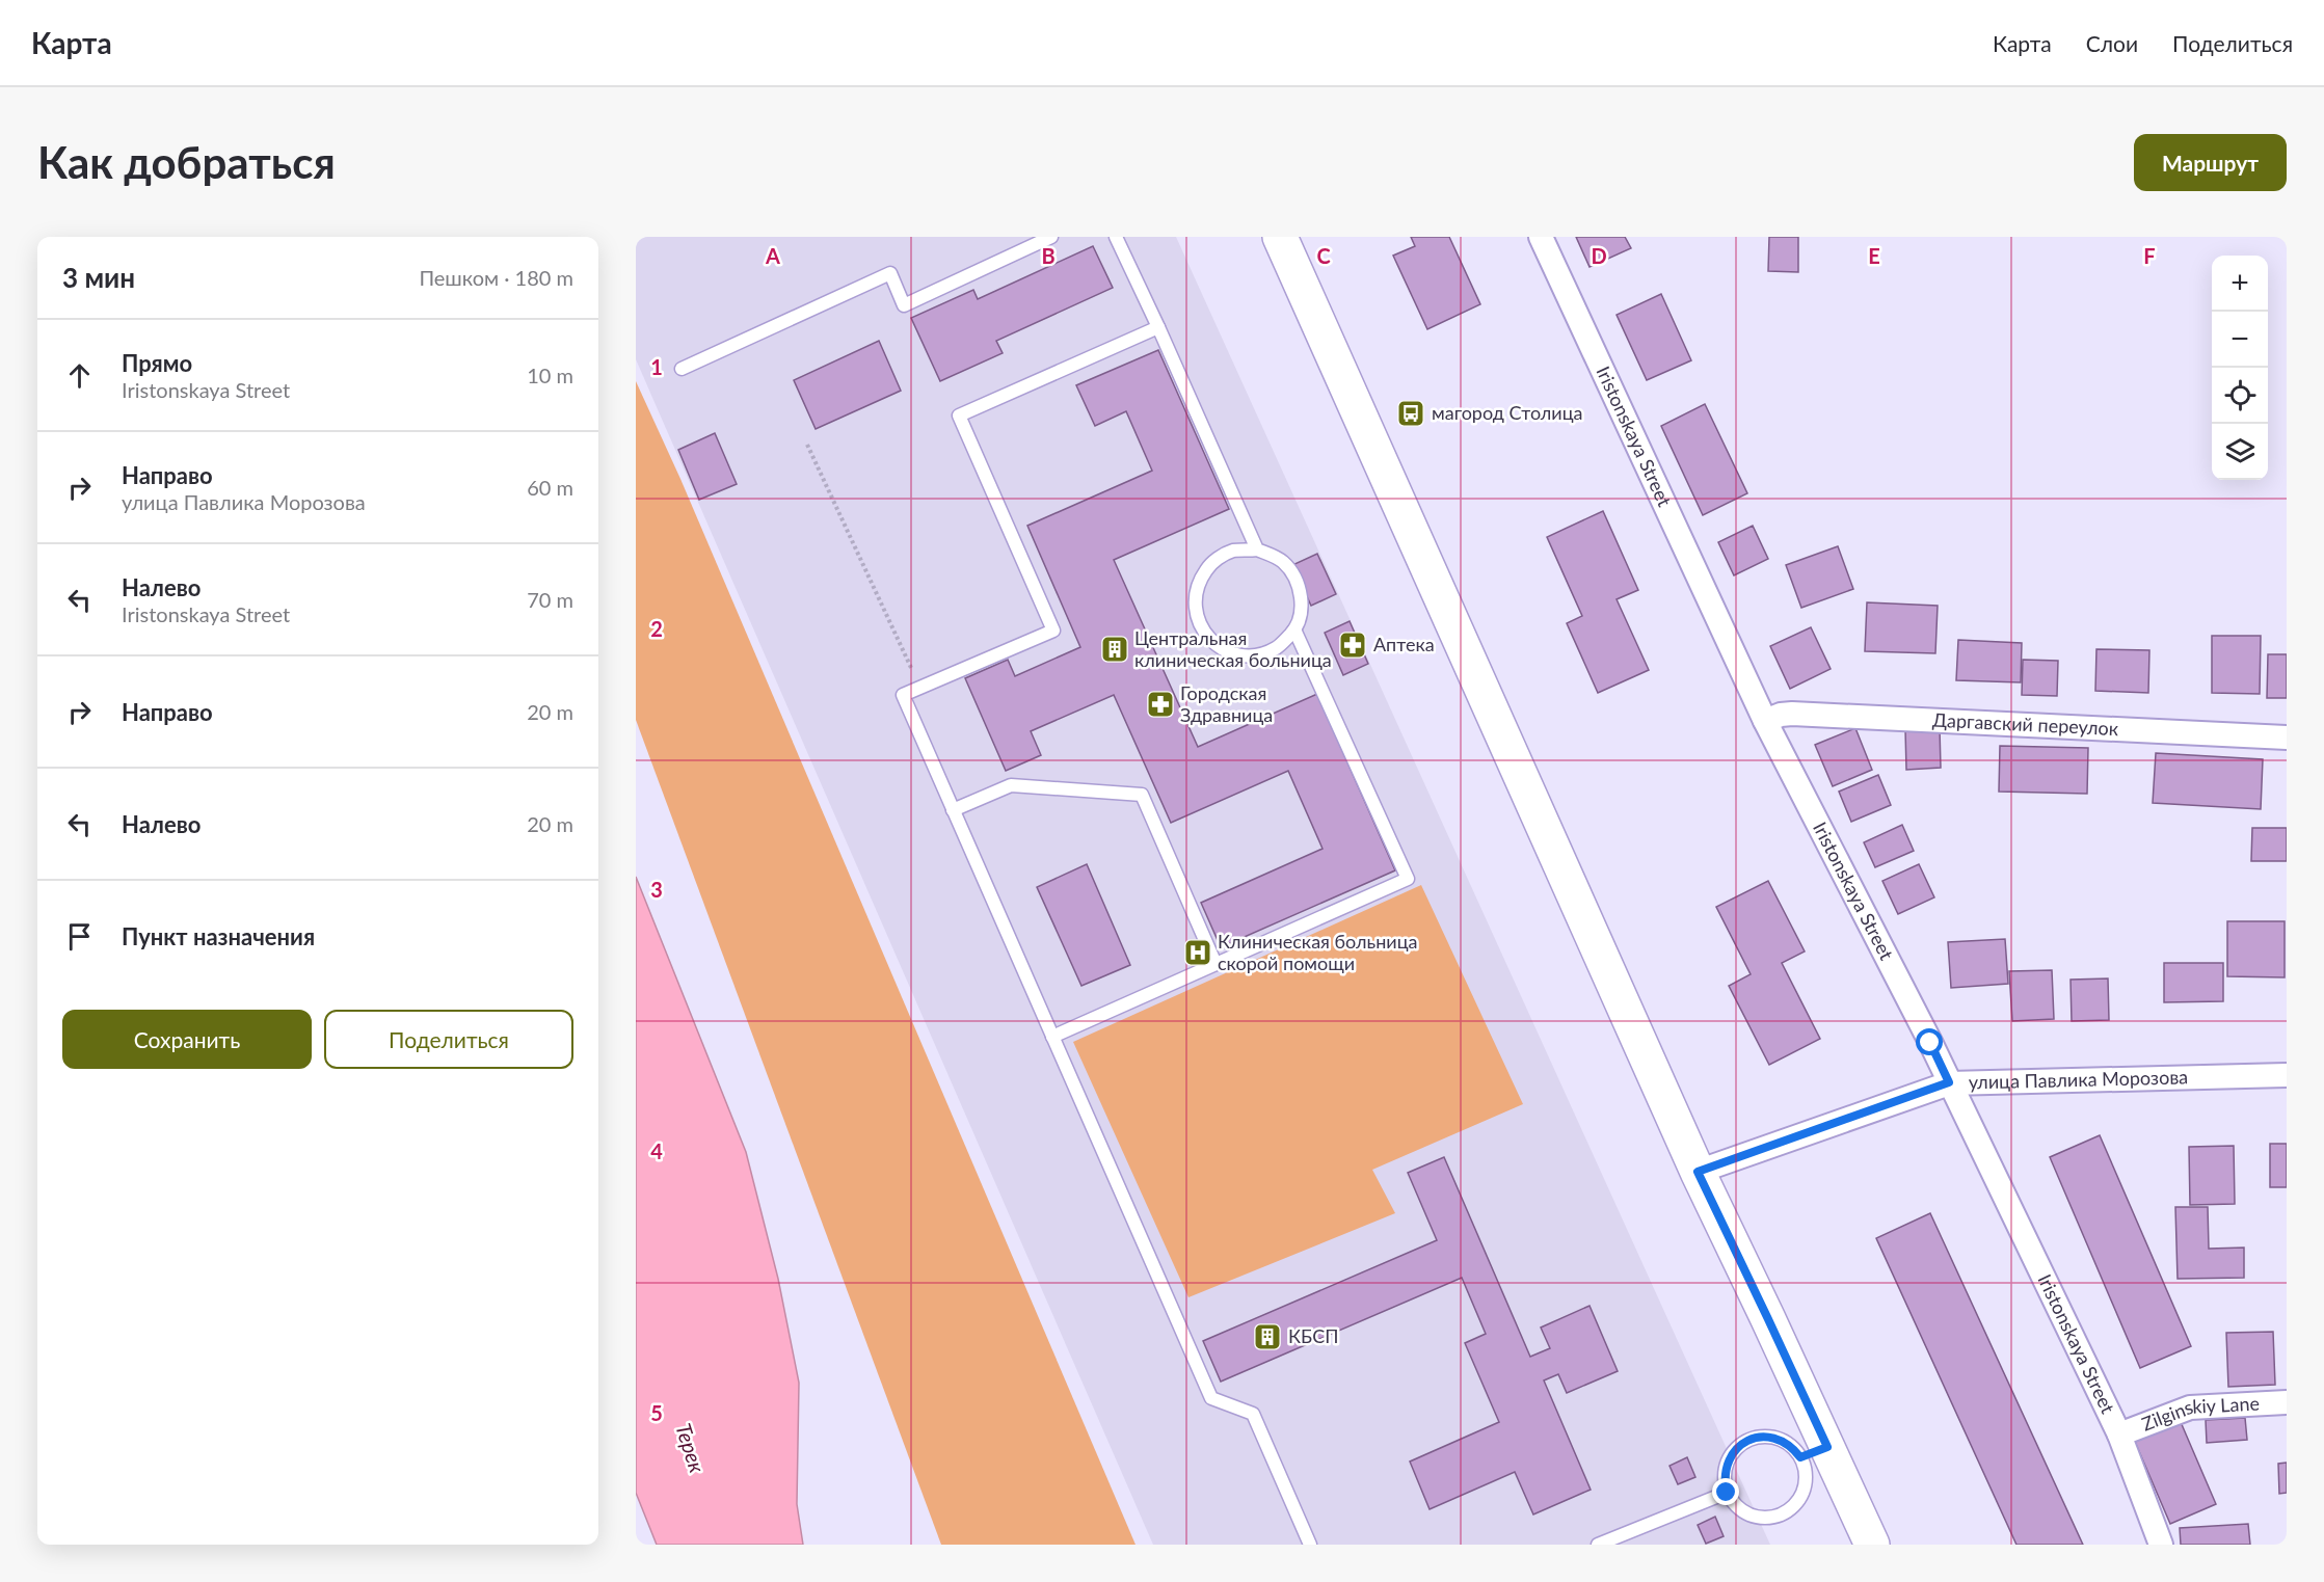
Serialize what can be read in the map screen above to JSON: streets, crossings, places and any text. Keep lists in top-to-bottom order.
{
  "streets": {
    "street": [
      "Iristonskaya Street",
      "Даргавский переулок",
      "улица Павлика Морозова",
      "Zilginskiy Lane"
    ]
  },
  "crossings": [
    ["Iristonskaya Street", "Даргавский переулок"],
    ["Iristonskaya Street", "улица Павлика Морозова"],
    ["Iristonskaya Street", "Zilginskiy Lane"]
  ],
  "water": ["Терек"],
  "places": {
    "bus stop": ["магород Столица"],
    "pharmacy": ["Аптека", "Городская Здравница"],
    "building": ["Центральная клиническая больница", "КБСП"],
    "hospital": ["Клиническая больница скорой помощи"]
  },
  "page": {
    "header": "Карта",
    "nav": ["Карта", "Слои", "Поделиться"],
    "buttons": [
      "Маршрут",
      ["Сохранить", "Поделиться"]
    ],
    "title": "Как добраться",
    "heading": ["3 мин", "Пешком · 180 m"],
    "map_buttons": ["+", "−"],
    "list": [
      ["Прямо", "Iristonskaya Street", "10 m"],
      ["Направо", "улица Павлика Морозова", "60 m"],
      ["Налево", "Iristonskaya Street", "70 m"],
      ["Направо", "20 m"],
      ["Налево", "20 m"],
      "Пункт назначения"
    ]
  },
  "grid": {
    "columns": [
      "A",
      "B",
      "C",
      "D",
      "E",
      "F"
    ],
    "rows": [
      "1",
      "2",
      "3",
      "4",
      "5"
    ]
  }
}
